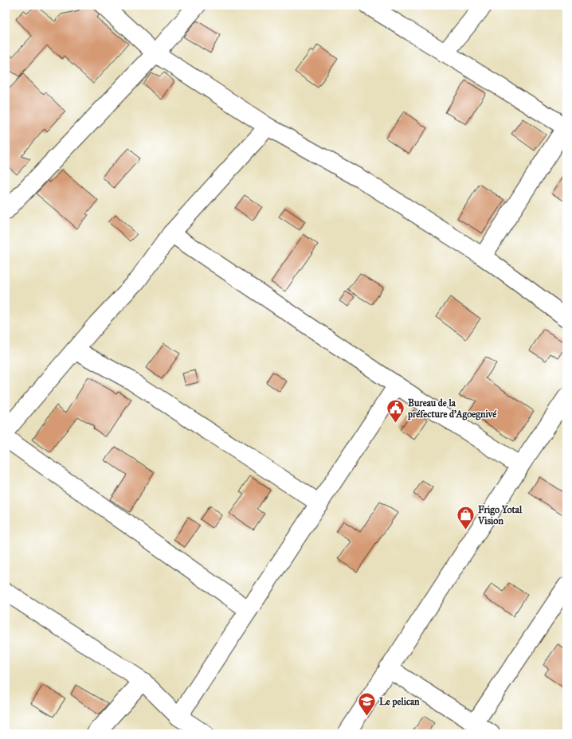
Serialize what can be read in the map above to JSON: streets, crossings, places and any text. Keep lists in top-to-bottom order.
{
  "places": {
    "public building": ["Bureau de la préfecture d'Agoegnivé"],
    "shop": ["Frigo Yotal Vision"],
    "school or university": ["Le pelican"]
  }
}
